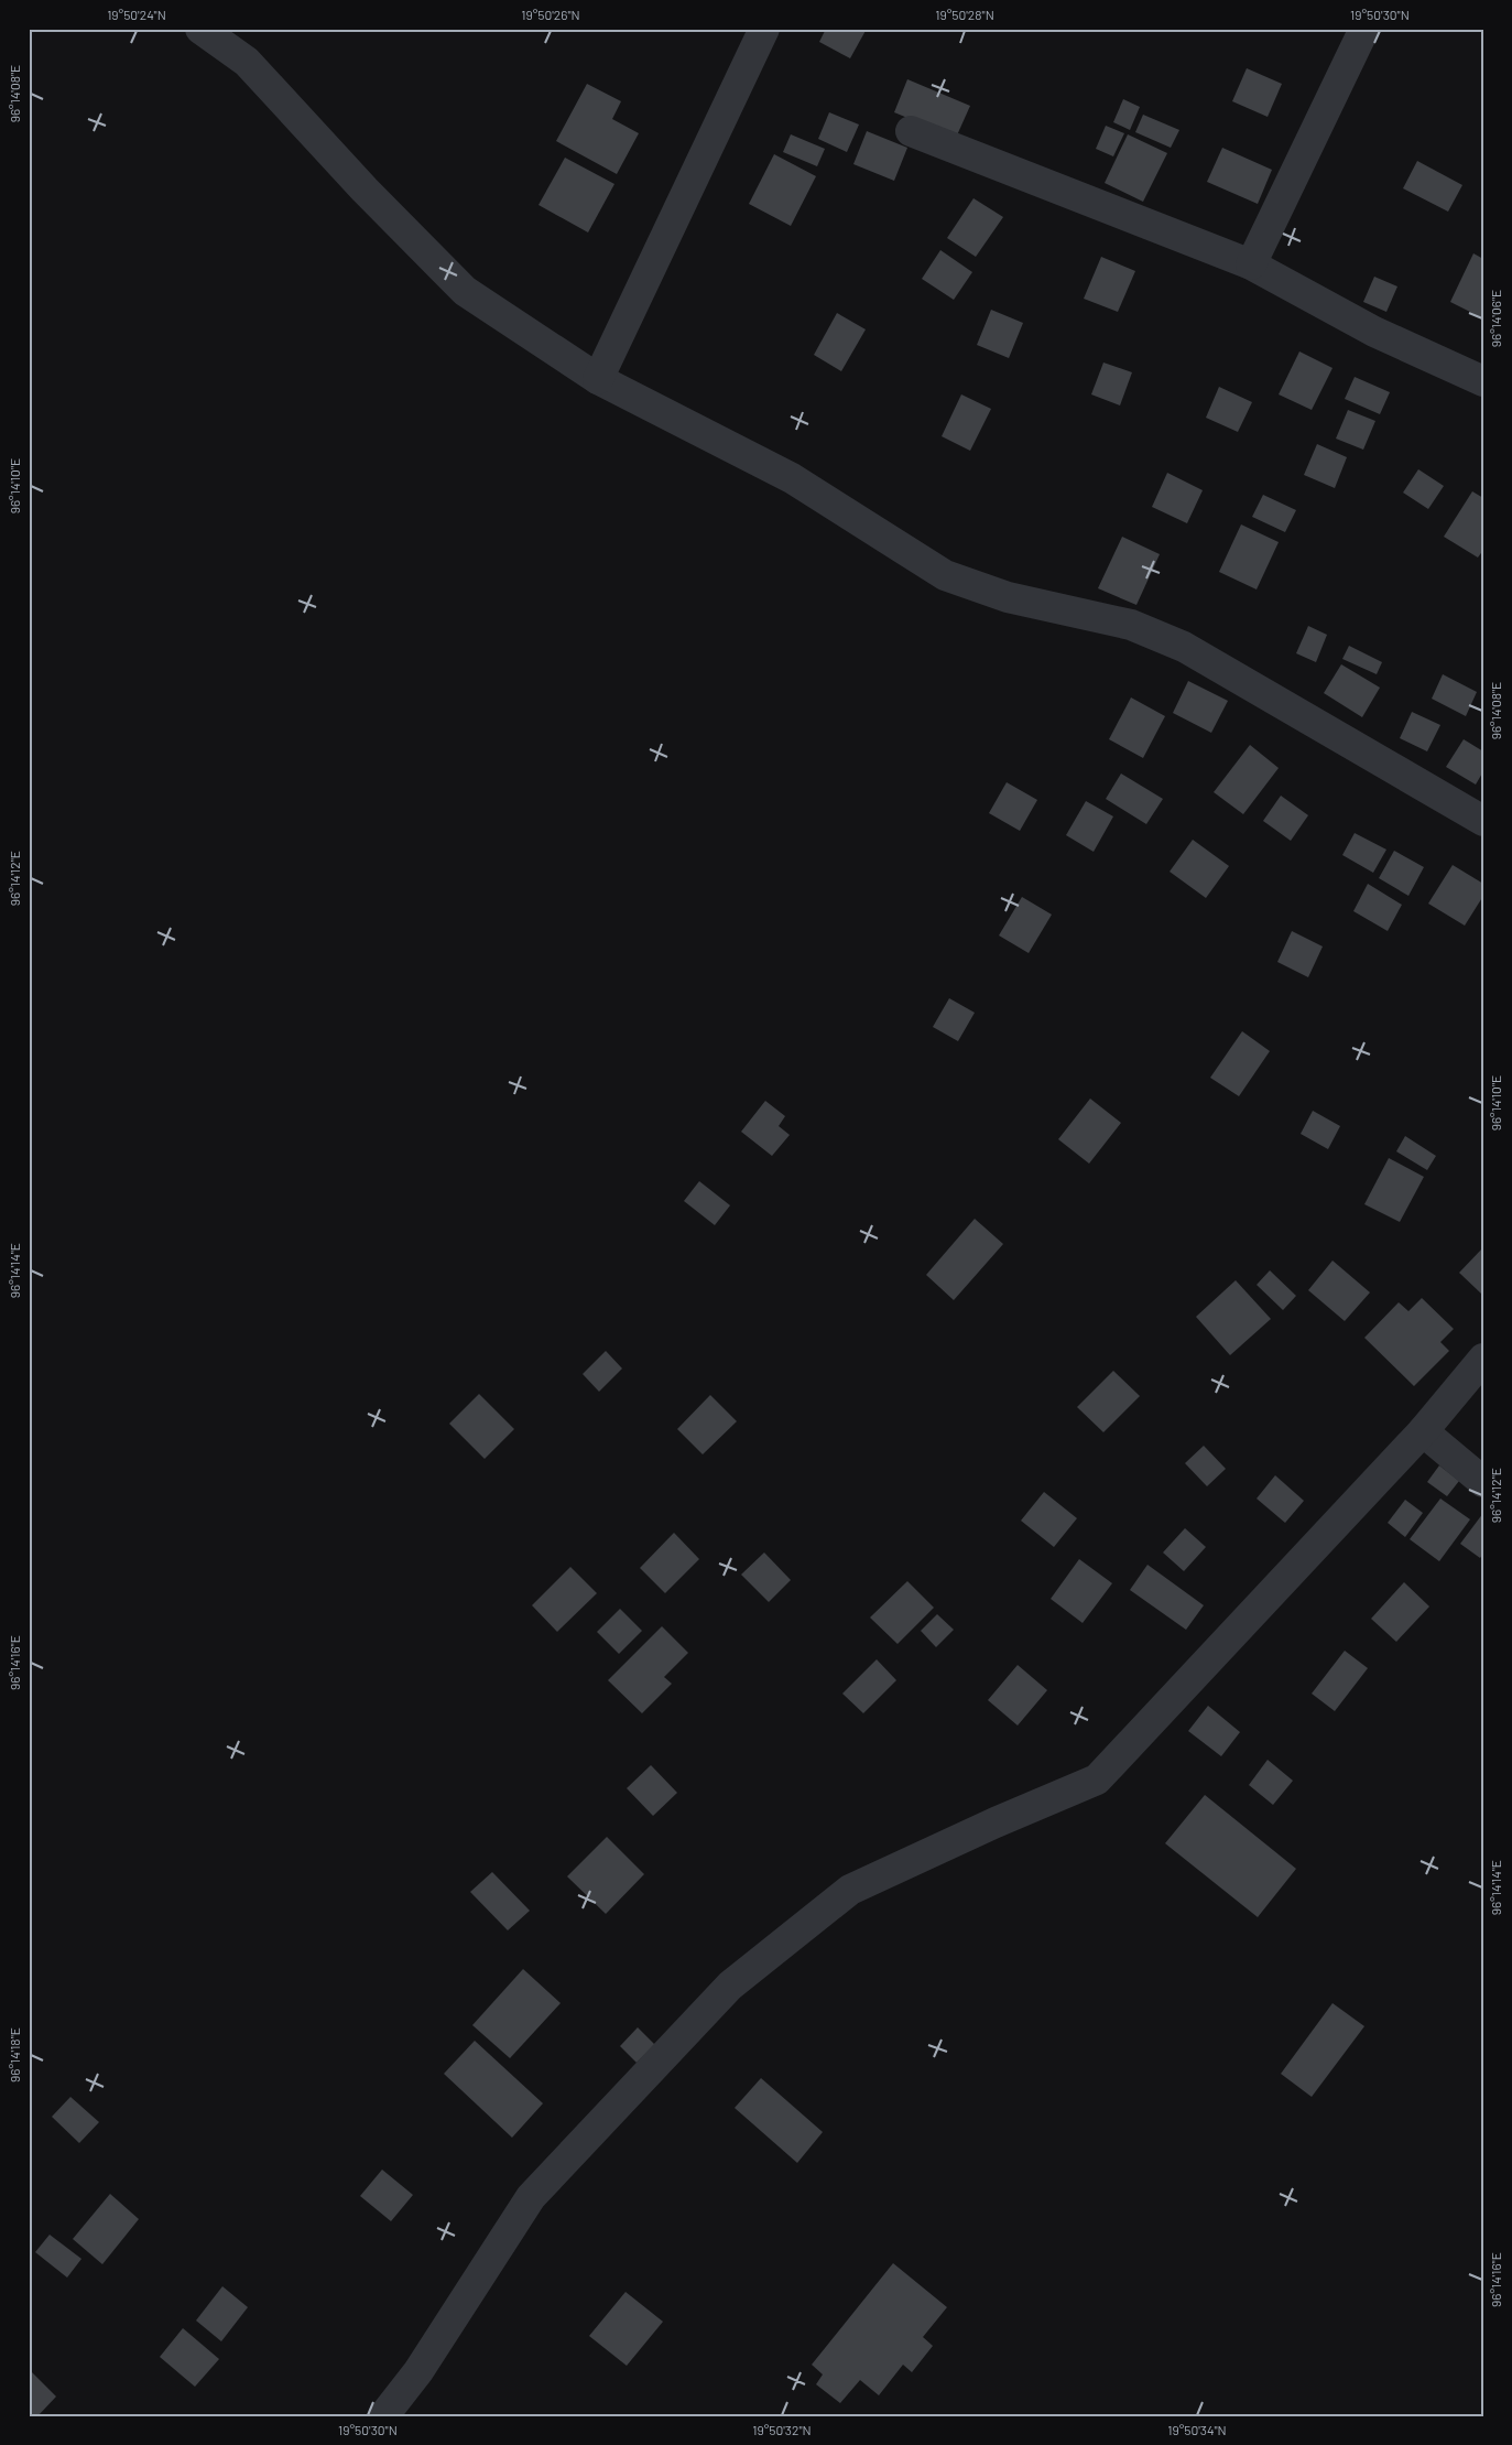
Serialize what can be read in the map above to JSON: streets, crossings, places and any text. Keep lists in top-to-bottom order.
{
  "coordinates": [
    "19°50'24\"N",
    "19°50'26\"N",
    "19°50'28\"N",
    "19°50'30\"N",
    "96°14'08\"E",
    "96°14'06\"E",
    "96°14'10\"E",
    "96°14'12\"E",
    "96°14'14\"E",
    "96°14'16\"E",
    "96°14'18\"E",
    "19°50'32\"N",
    "19°50'34\"N"
  ]
}
